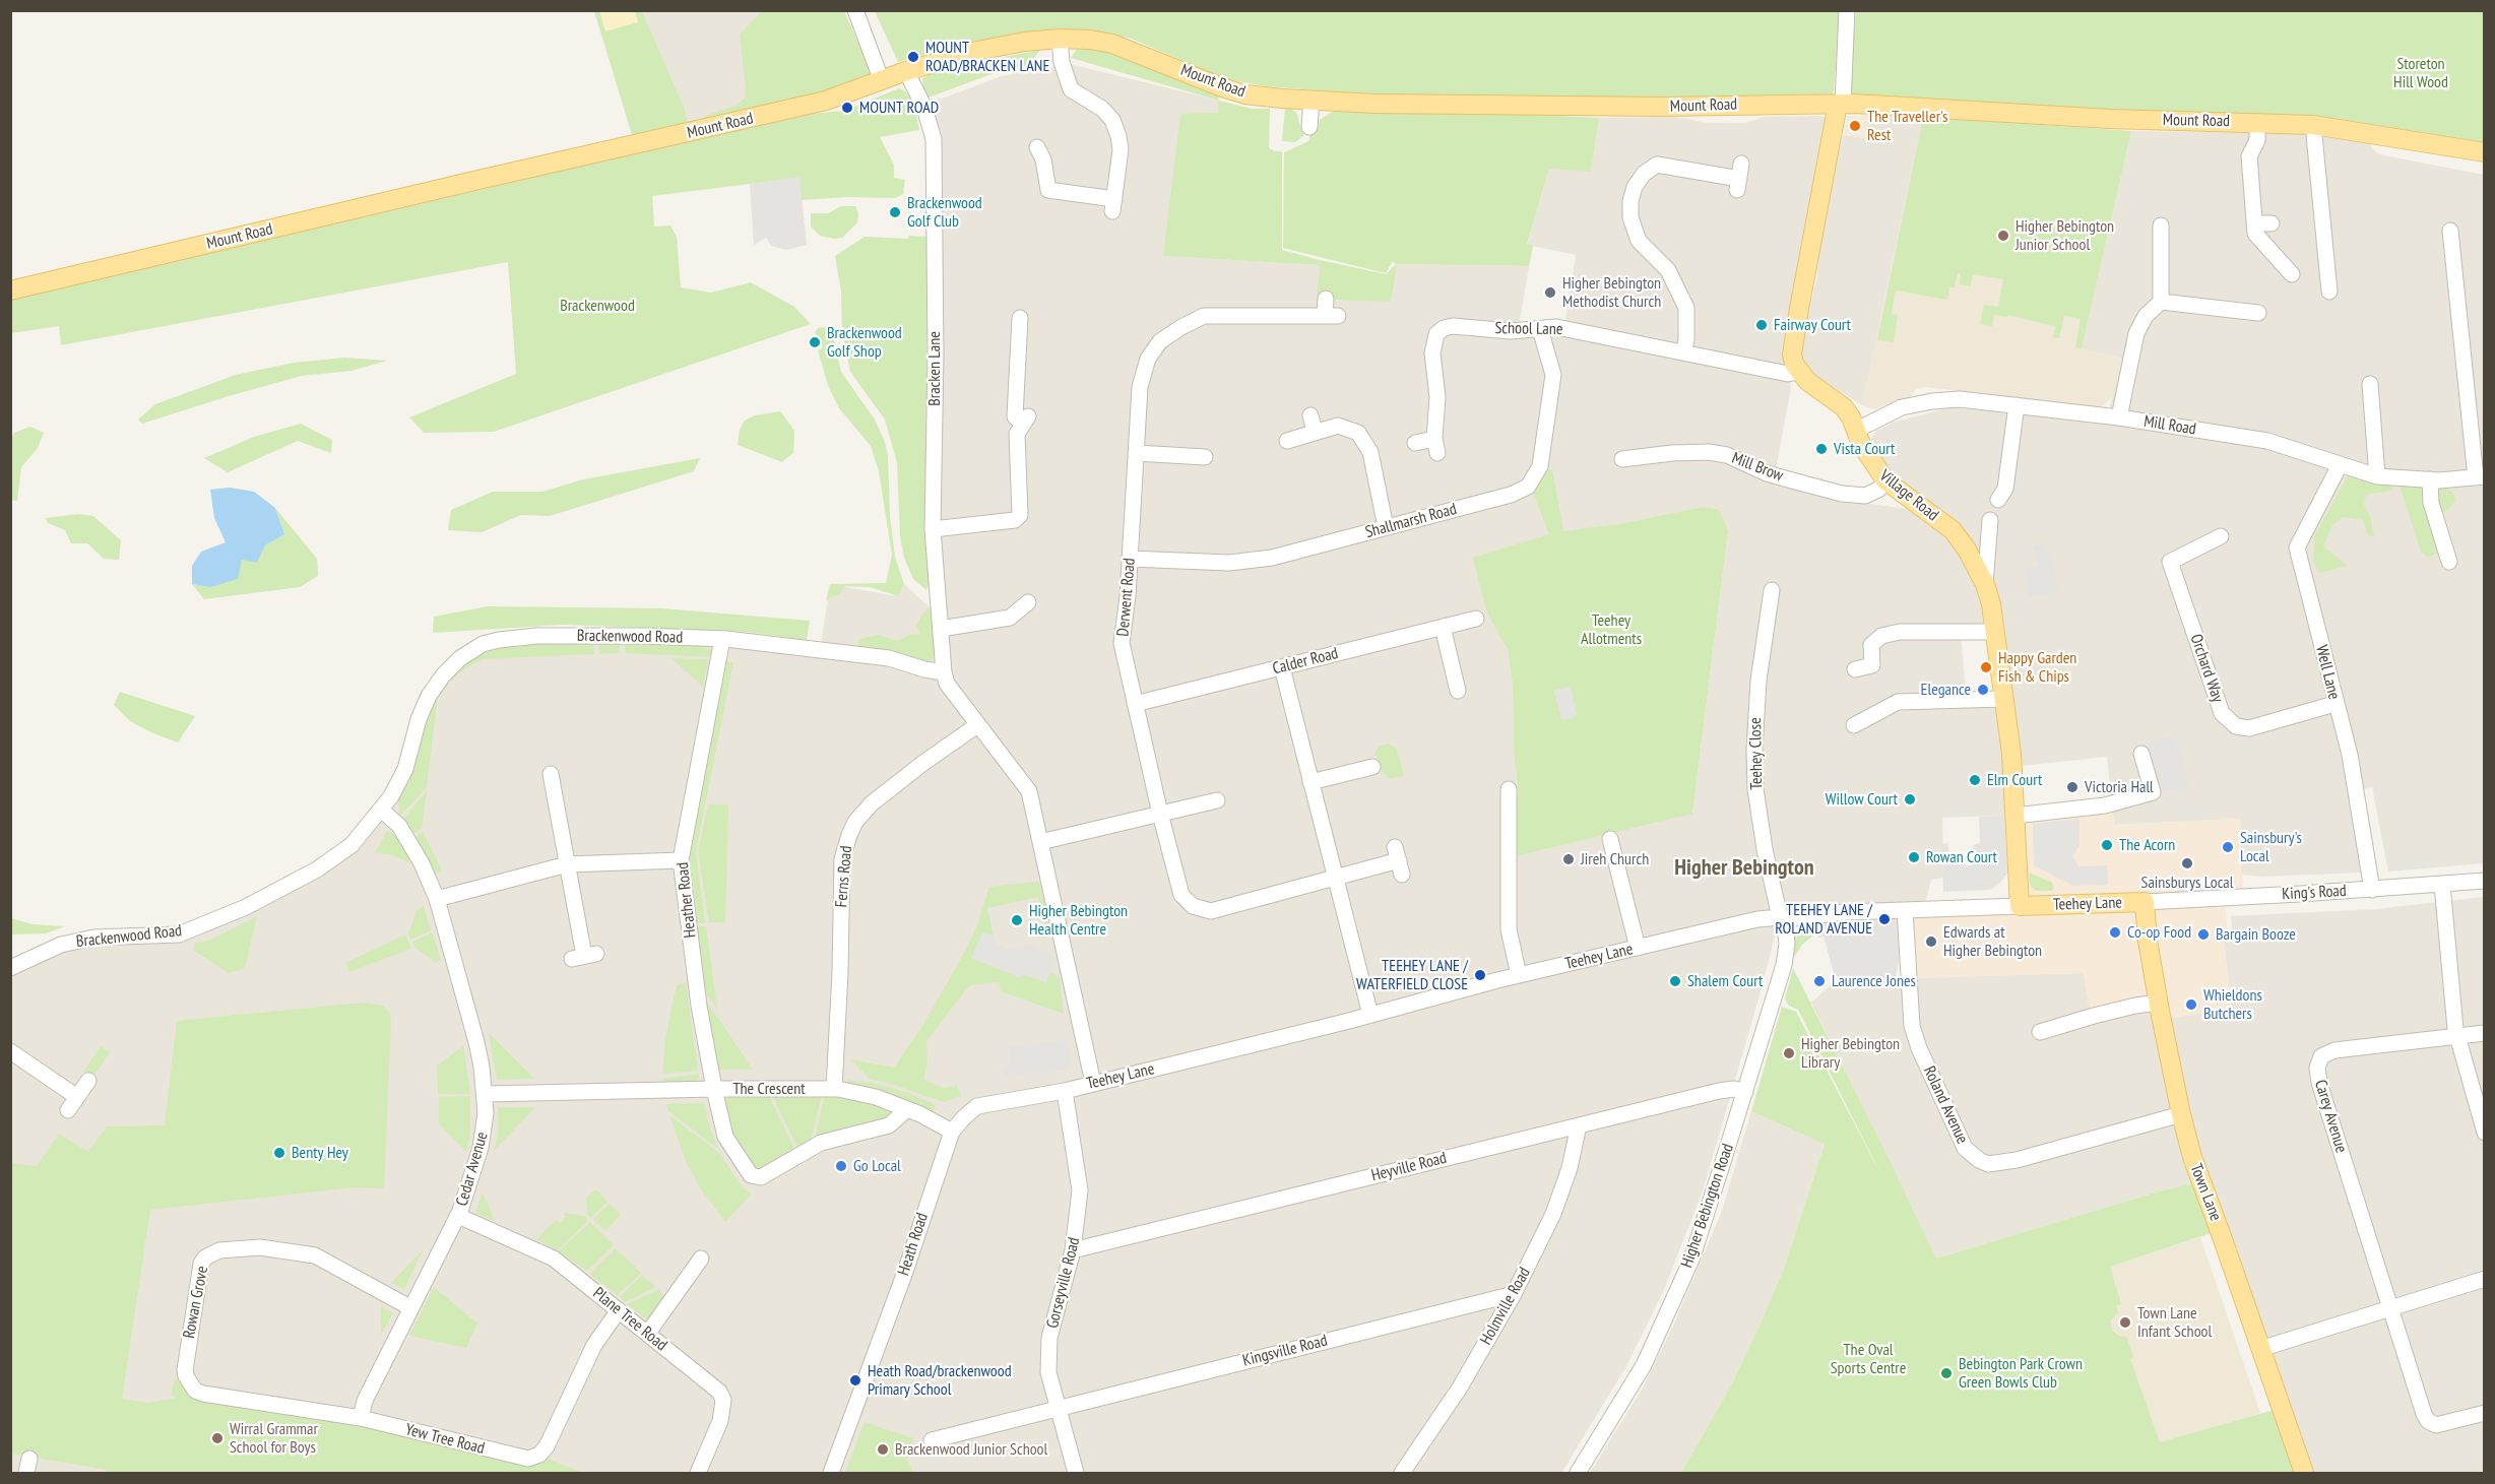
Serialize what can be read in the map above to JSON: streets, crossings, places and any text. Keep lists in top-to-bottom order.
{
  "streets": {
    "main road": [
      "Mount Road",
      "Village Road",
      "Teehey Lane",
      "Town Lane"
    ],
    "street": [
      "School Lane",
      "Bracken Lane",
      "Mill Road",
      "Mill Brow",
      "Shallmarsh Road",
      "Derwent Road",
      "Brackenwood Road",
      "Calder Road",
      "Orchard Way",
      "Well Lane",
      "Teehey Close",
      "Ferns Road",
      "King's Road",
      "Heather Road",
      "The Crescent",
      "Roland Avenue",
      "Carey Avenue",
      "Heyville Road",
      "Cedar Avenue",
      "Higher Bebington Road",
      "Heath Road",
      "Gorseyville Road",
      "Rowan Grove",
      "Holmville Road",
      "Plane Tree Road",
      "Kingsville Road",
      "Yew Tree Road"
    ]
  },
  "crossings": [
    ["Mount Road", "Bracken Lane"],
    ["School Lane", "Village Road"],
    ["School Lane", "Shallmarsh Road"],
    ["Bracken Lane", "Brackenwood Road"],
    ["Mill Road", "Village Road"],
    ["Mill Road", "Well Lane"],
    ["Mill Brow", "Village Road"],
    ["Village Road", "Teehey Lane"],
    ["Shallmarsh Road", "Derwent Road"],
    ["Derwent Road", "Calder Road"],
    ["Brackenwood Road", "Heather Road"],
    ["Brackenwood Road", "Cedar Avenue"],
    ["Orchard Way", "Well Lane"],
    ["Well Lane", "King's Road"],
    ["Teehey Close", "Teehey Lane"],
    ["Teehey Close", "Higher Bebington Road"],
    ["Ferns Road", "The Crescent"],
    ["King's Road", "Teehey Lane"],
    ["King's Road", "Town Lane"],
    ["Heather Road", "The Crescent"],
    ["Teehey Lane", "Roland Avenue"],
    ["Teehey Lane", "Town Lane"],
    ["Teehey Lane", "Higher Bebington Road"],
    ["Teehey Lane", "Heath Road"],
    ["Teehey Lane", "Gorseyville Road"],
    ["The Crescent", "Heath Road"],
    ["Roland Avenue", "Town Lane"],
    ["Heyville Road", "Higher Bebington Road"],
    ["Heyville Road", "Gorseyville Road"],
    ["Heyville Road", "Holmville Road"],
    ["Cedar Avenue", "Rowan Grove"],
    ["Cedar Avenue", "Plane Tree Road"],
    ["Cedar Avenue", "Yew Tree Road"],
    ["Heath Road", "Gorseyville Road"],
    ["Gorseyville Road", "Kingsville Road"],
    ["Rowan Grove", "Yew Tree Road"],
    ["Holmville Road", "Kingsville Road"],
    ["Plane Tree Road", "Yew Tree Road"]
  ],
  "districts": ["Higher Bebington"],
  "parks": [
    "Storeton Hill Wood",
    "Brackenwood",
    "Teehey Allotments",
    "The Oval Sports Centre"
  ],
  "places": [
    "MOUNT ROAD/BRACKEN LANE",
    "MOUNT ROAD",
    "The Traveller's Rest",
    "Brackenwood Golf Club",
    "Higher Bebington Junior School",
    "Higher Bebington Methodist Church",
    "Fairway Court",
    "Brackenwood Golf Shop",
    "Vista Court",
    "Happy Garden Fish & Chips",
    "Elegance",
    "Elm Court",
    "Victoria Hall",
    "Willow Court",
    "The Acorn",
    "Sainsbury's Local",
    "Rowan Court",
    "Jireh Church",
    "Sainsburys Local",
    "TEEHEY LANE / ROLAND AVENUE",
    "Higher Bebington Health Centre",
    "Co-op Food",
    "Bargain Booze",
    "Edwards at Higher Bebington",
    "TEEHEY LANE / WATERFIELD CLOSE",
    "Shalem Court",
    "Laurence Jones",
    "Whieldons Butchers",
    "Higher Bebington Library",
    "Benty Hey",
    "Go Local",
    "Town Lane Infant School",
    "Bebington Park Crown Green Bowls Club",
    "Heath Road/brackenwood Primary School",
    "Wirral Grammar School for Boys",
    "Brackenwood Junior School"
  ]
}
